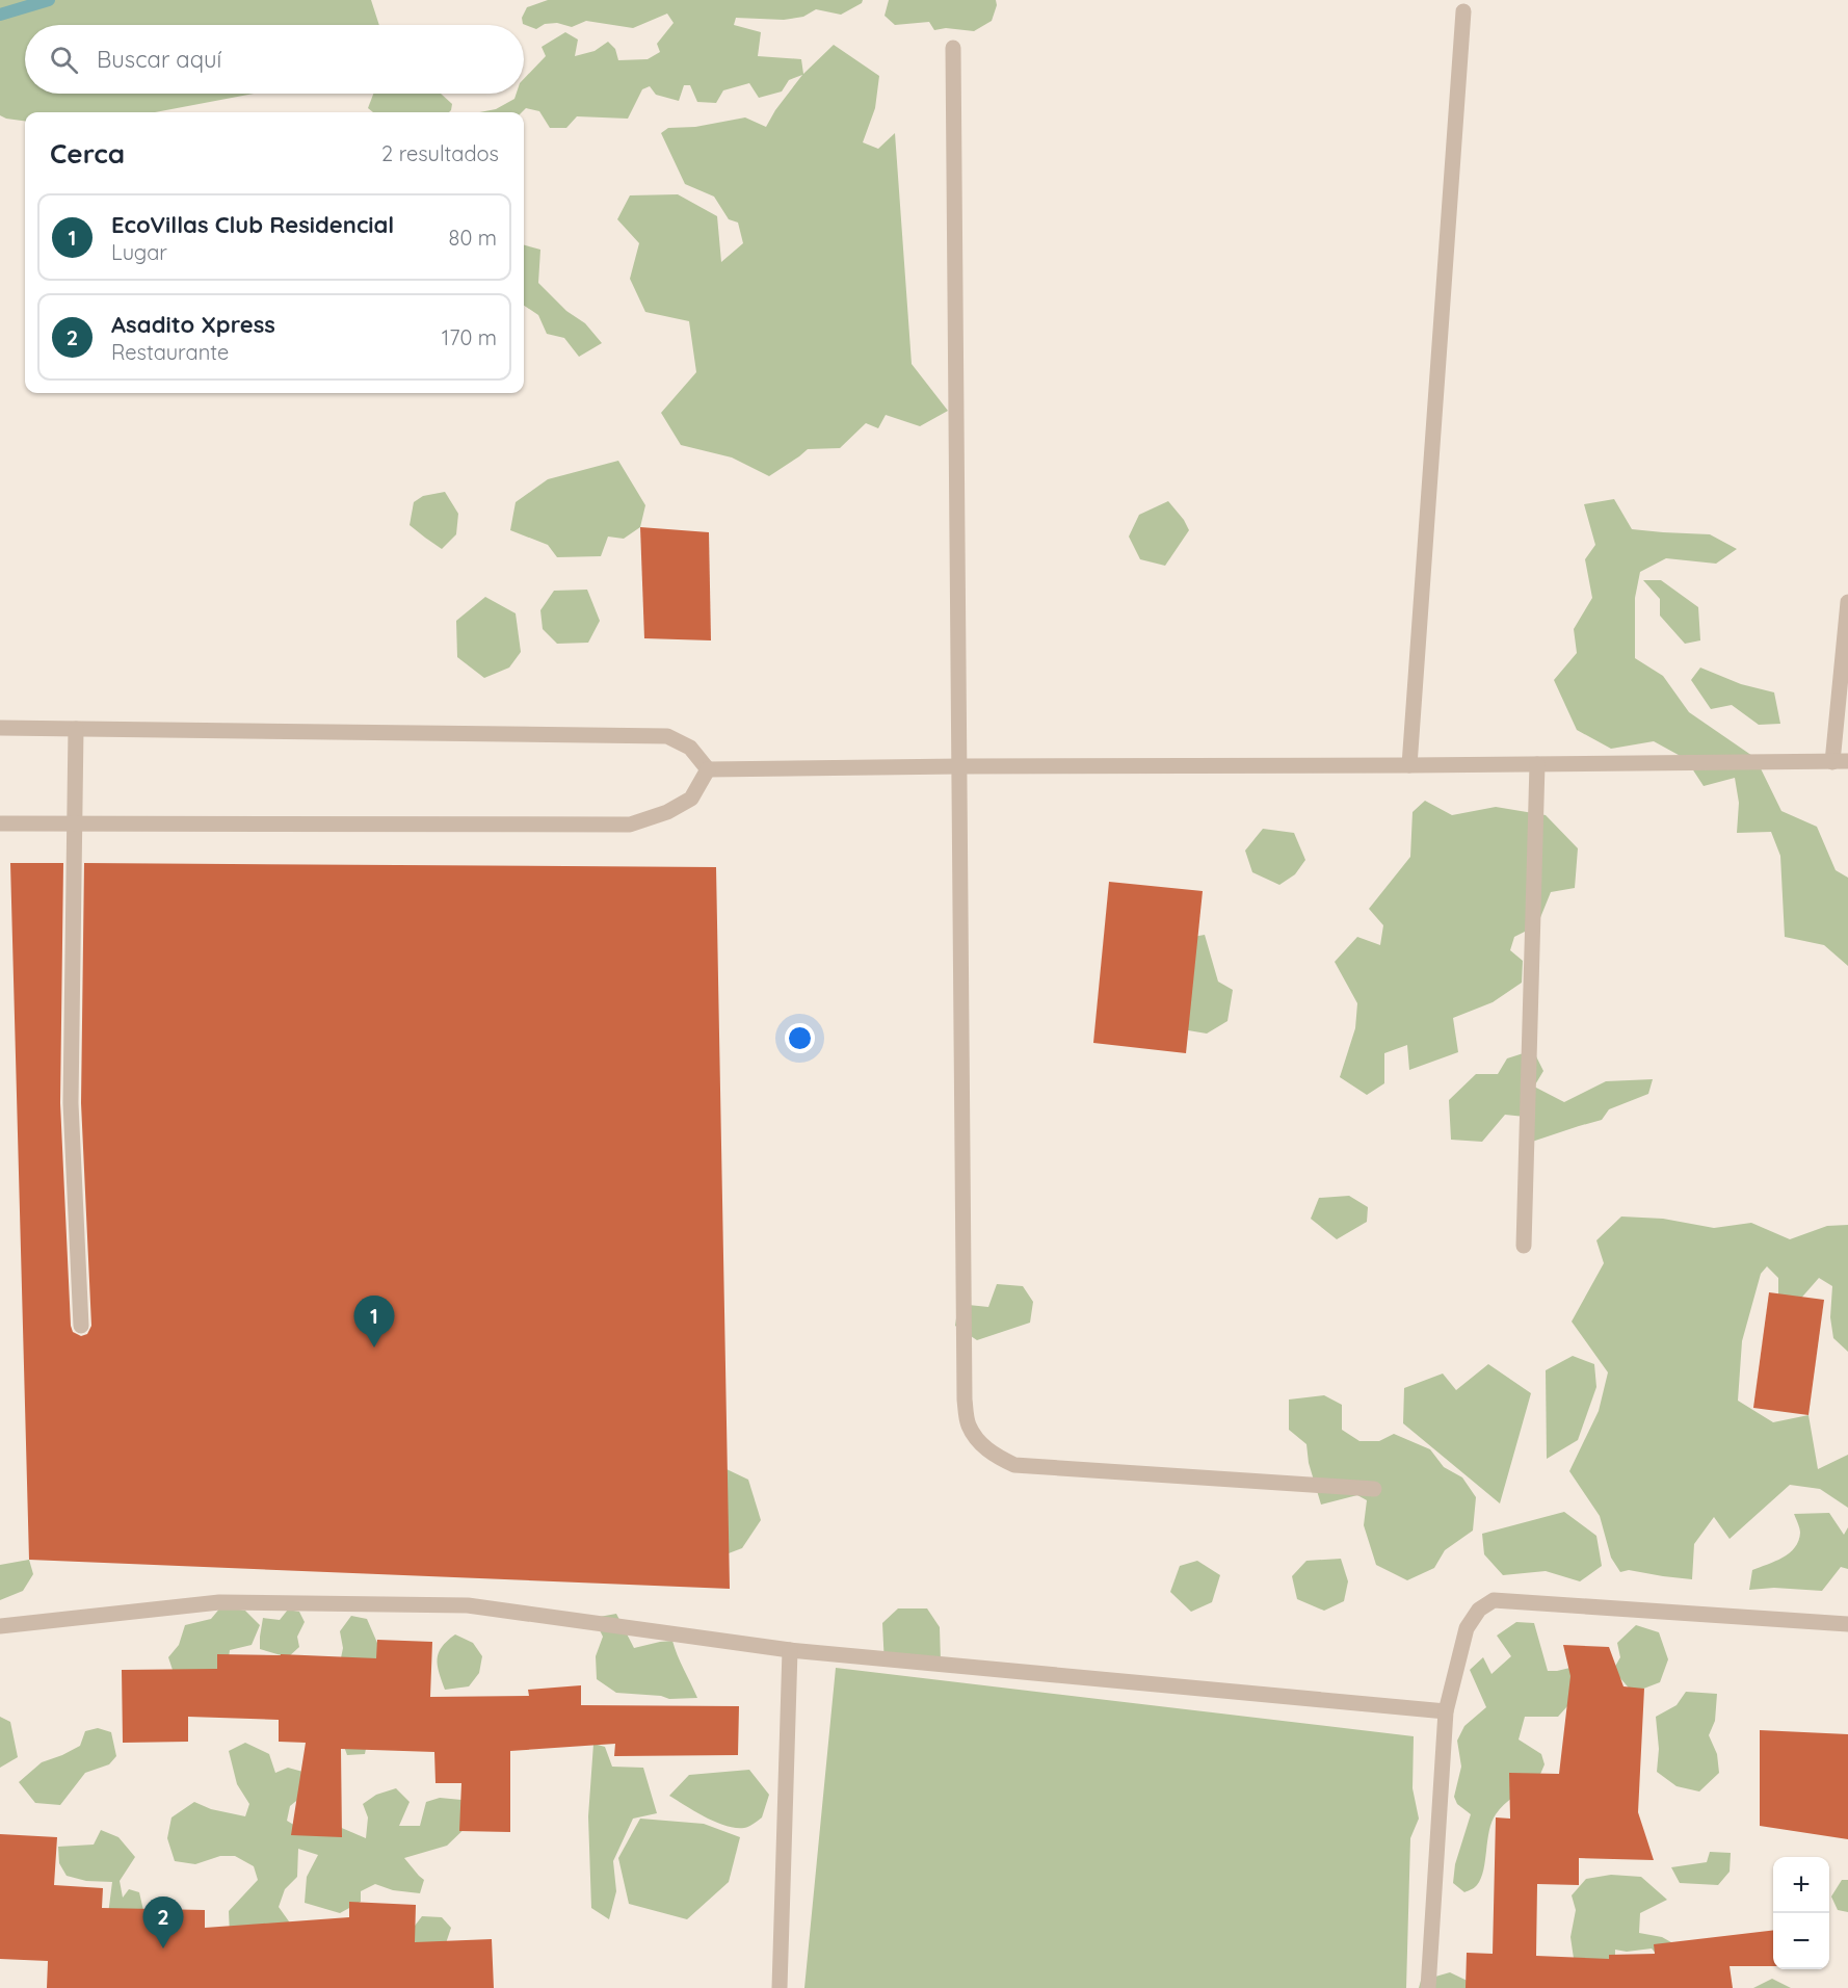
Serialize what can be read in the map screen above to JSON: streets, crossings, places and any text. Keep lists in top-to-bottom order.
{
  "page": {
    "search": "Buscar aquí",
    "heading": ["Cerca", "2 resultados"],
    "list": [
      {
        "mark": "1",
        "name": "EcoVillas Club Residencial",
        "note": "Lugar",
        "value": "80 m"
      },
      {
        "mark": "2",
        "name": "Asadito Xpress",
        "note": "Restaurante",
        "value": "170 m"
      }
    ],
    "pins": ["1", "2"],
    "map_buttons": ["+", "−"]
  }
}
